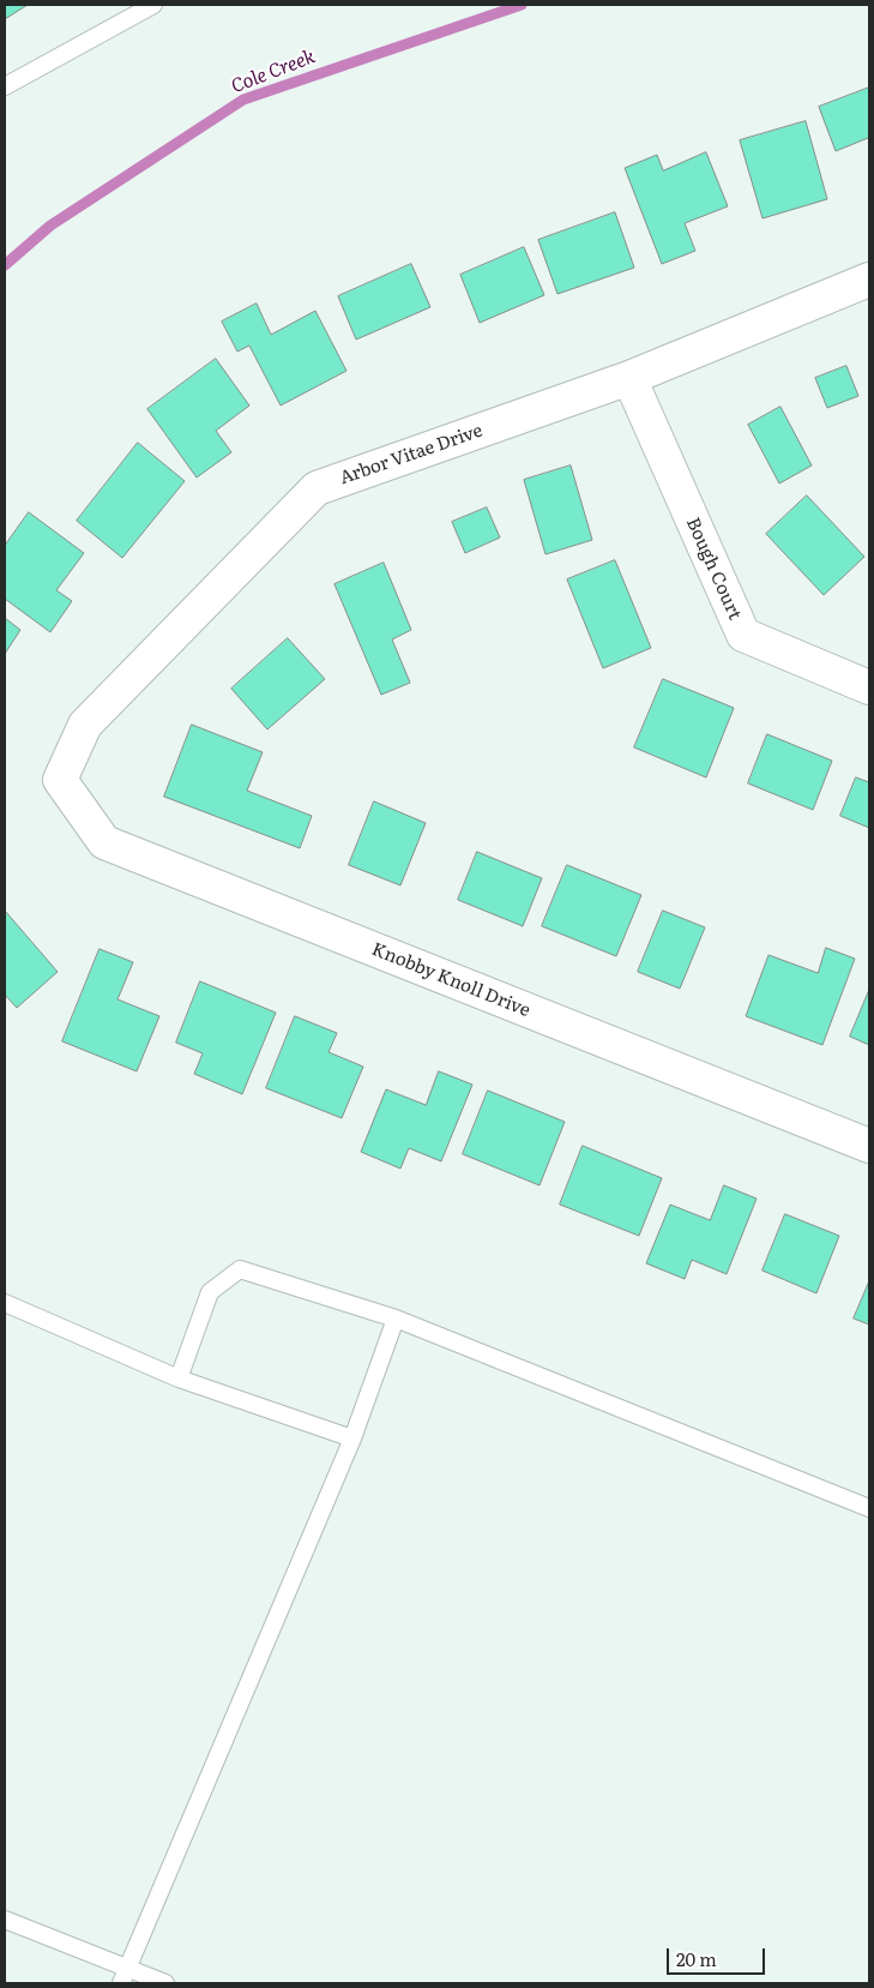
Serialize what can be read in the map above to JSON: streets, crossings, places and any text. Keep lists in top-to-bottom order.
{
  "streets": {
    "street": ["Arbor Vitae Drive", "Bough Court", "Knobby Knoll Drive"]
  },
  "crossings": [
    ["Arbor Vitae Drive", "Bough Court"],
    ["Arbor Vitae Drive", "Knobby Knoll Drive"]
  ],
  "water": ["Cole Creek"],
  "scale_bar": "20 m"
}
